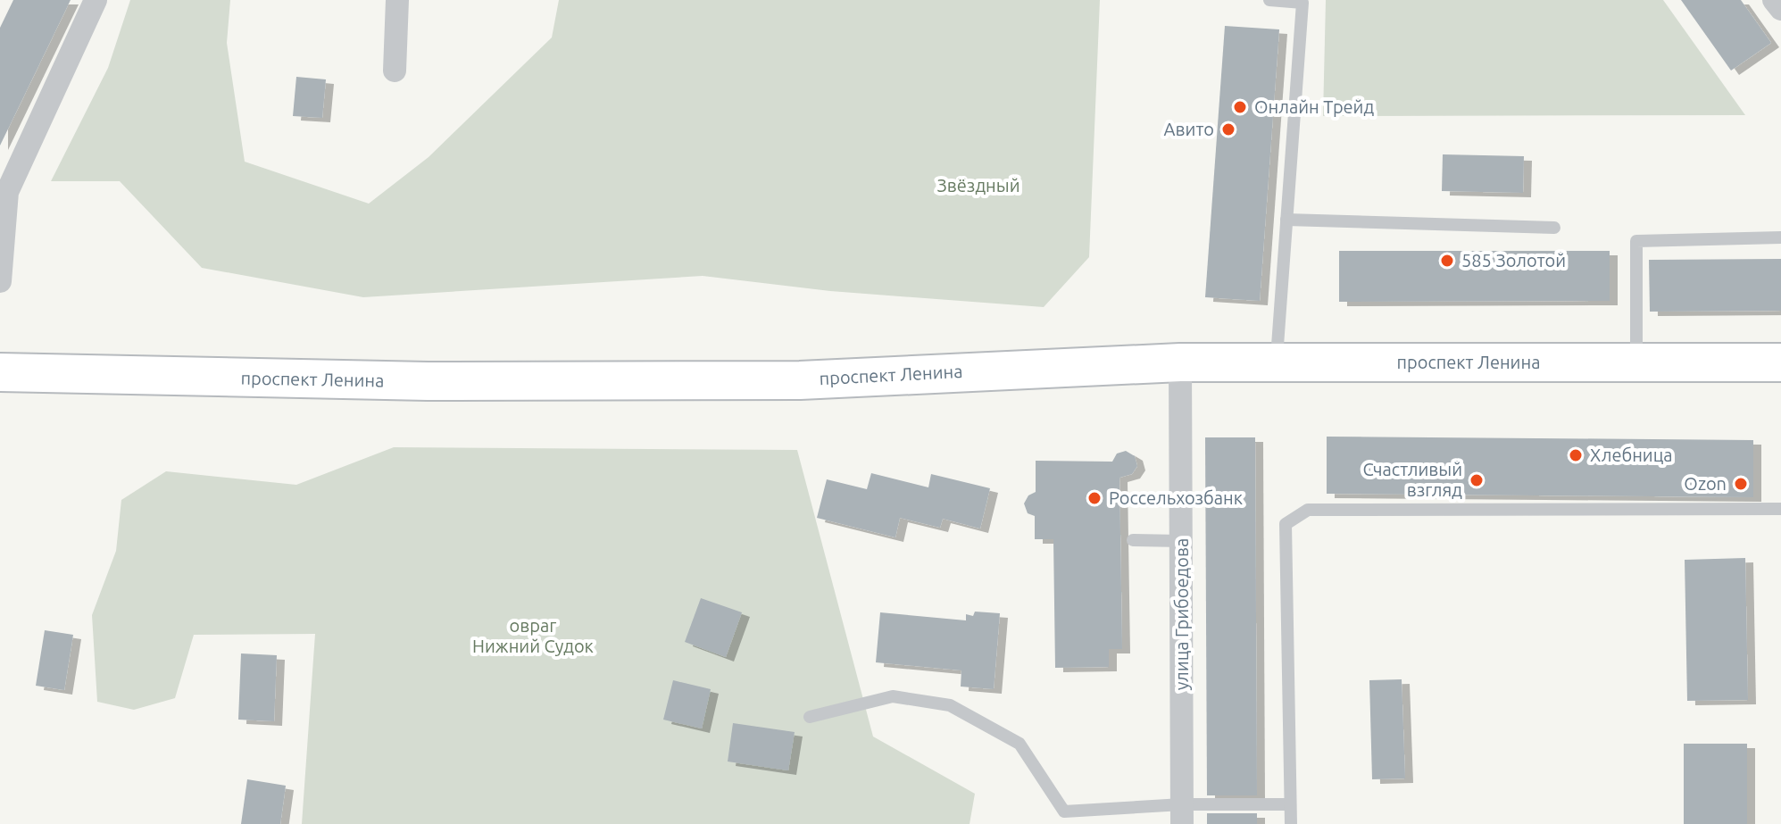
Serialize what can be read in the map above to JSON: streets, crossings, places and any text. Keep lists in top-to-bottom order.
{
  "streets": {
    "main road": ["проспект Ленина"],
    "street": ["улица Грибоедова"]
  },
  "crossings": [
    ["проспект Ленина", "улица Грибоедова"]
  ],
  "parks": ["Звёздный", "овраг Нижний Судок"],
  "places": [
    "Онлайн Трейд",
    "Авито",
    "585 Золотой",
    "Хлебница",
    "Счастливый взгляд",
    "Ozon",
    "Россельхозбанк"
  ]
}
